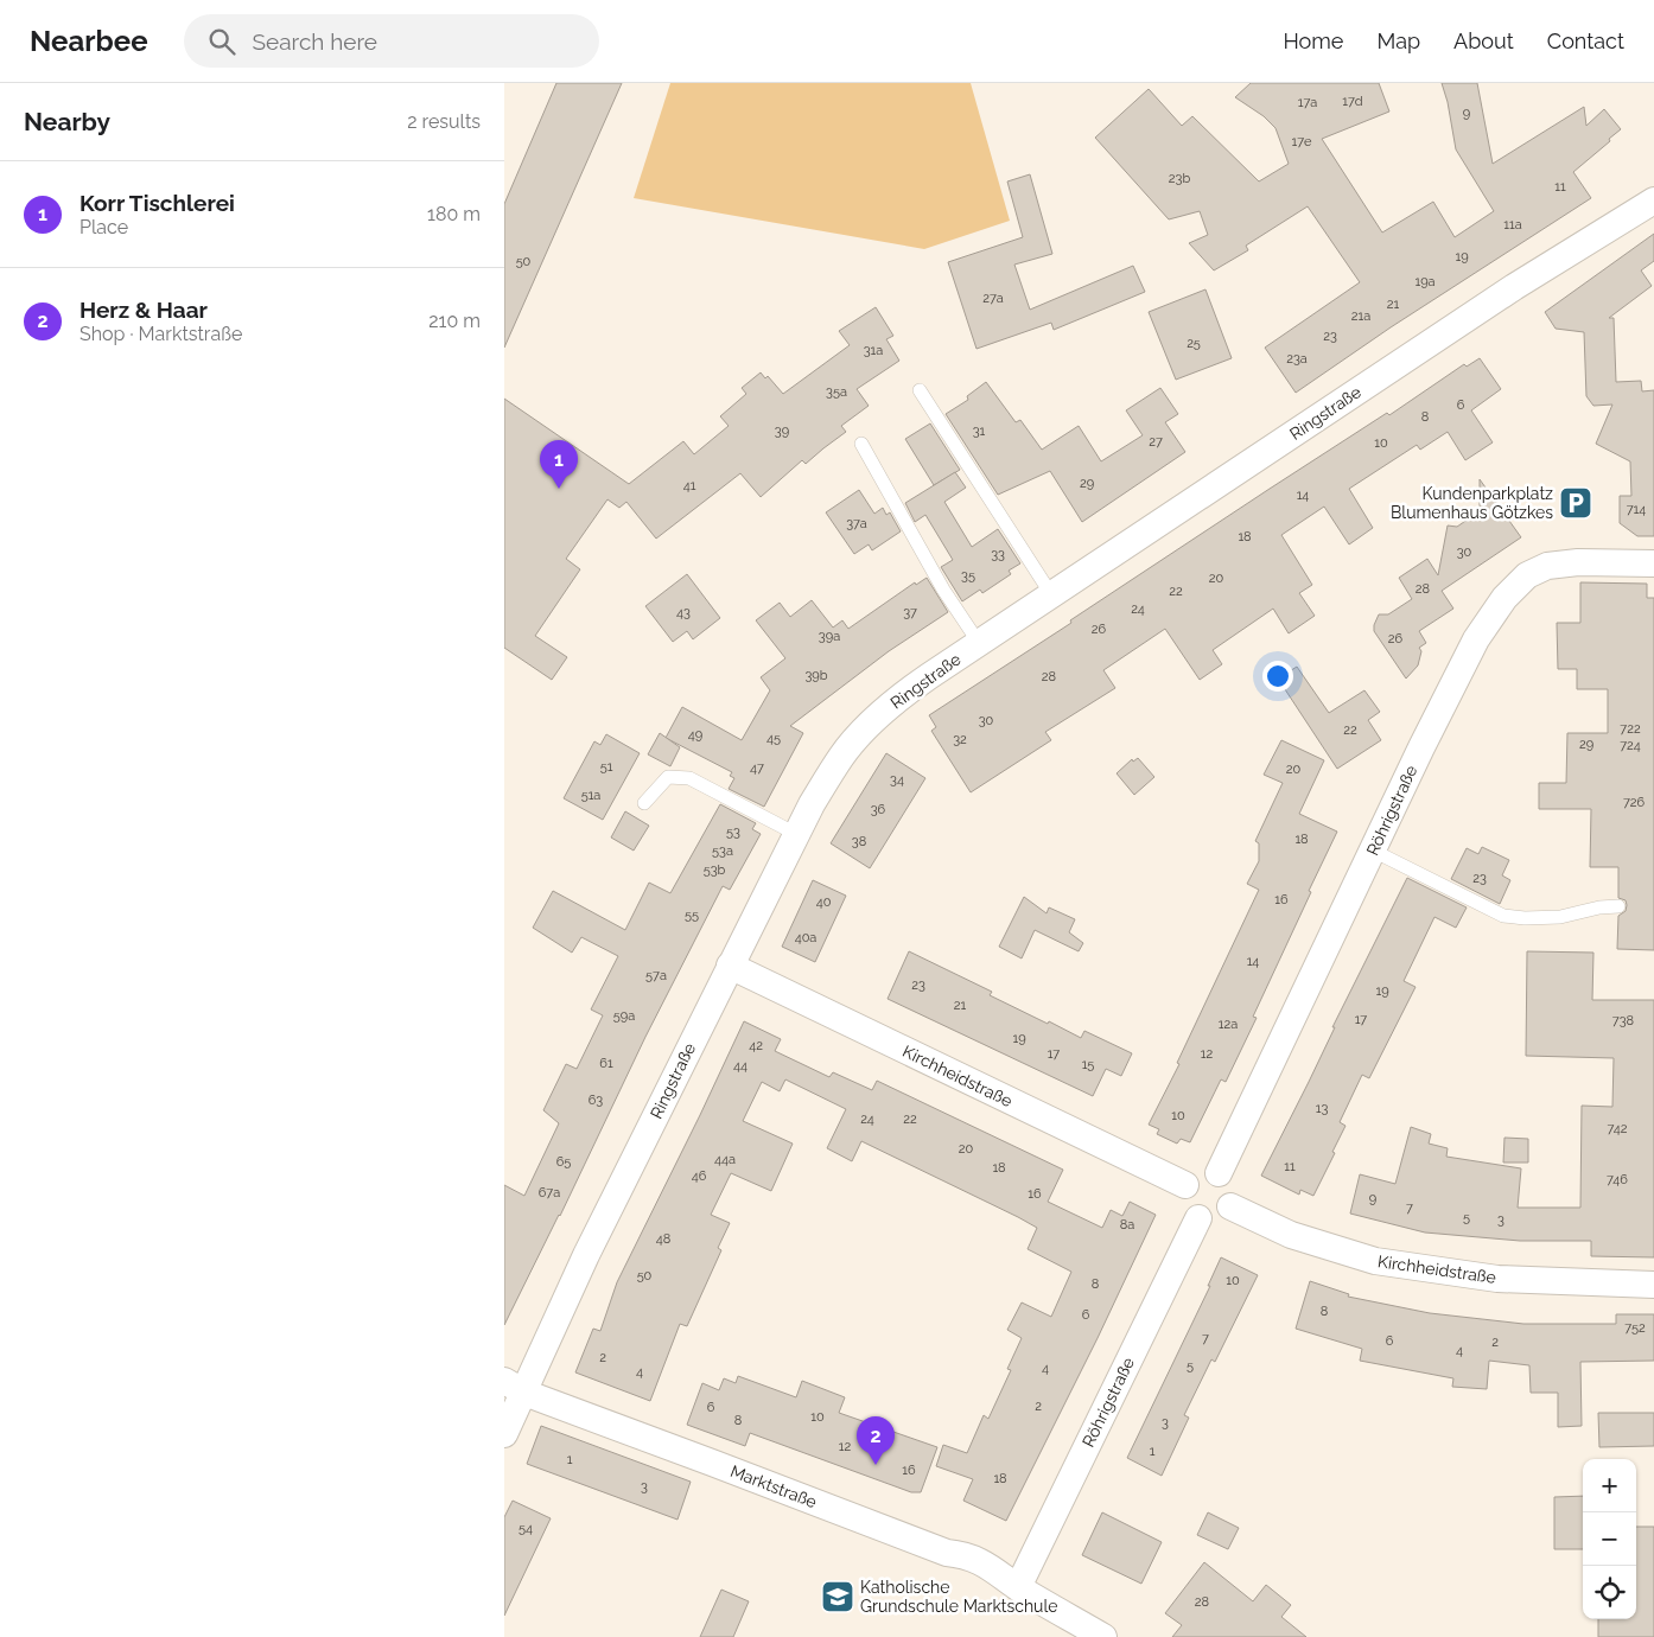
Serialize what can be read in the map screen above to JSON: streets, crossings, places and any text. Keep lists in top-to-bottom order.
{
  "streets": {
    "street": [
      "Ringstraße",
      "Röhrigstraße",
      "Kirchheidstraße",
      "Marktstraße"
    ]
  },
  "crossings": [
    ["Ringstraße", "Kirchheidstraße"],
    ["Ringstraße", "Marktstraße"],
    ["Röhrigstraße", "Kirchheidstraße"],
    ["Röhrigstraße", "Marktstraße"]
  ],
  "places": {
    "parking": ["Kundenparkplatz Blumenhaus Götzkes"],
    "school or university": ["Katholische Grundschule Marktschule"]
  },
  "house_numbers": [
    "17d",
    "17a",
    "9",
    "17e",
    "23b",
    "11",
    "11a",
    "19",
    "50",
    "19a",
    "27a",
    "21",
    "21a",
    "23",
    "25",
    "31a",
    "23a",
    "35a",
    "6",
    "8",
    "39",
    "31",
    "27",
    "10",
    "29",
    "41",
    "14",
    "714",
    "37a",
    "18",
    "30",
    "33",
    "35",
    "20",
    "28",
    "22",
    "24",
    "43",
    "37",
    "26",
    "39a",
    "26",
    "39b",
    "28",
    "30",
    "722",
    "22",
    "49",
    "45",
    "32",
    "29",
    "724",
    "51",
    "47",
    "20",
    "34",
    "51a",
    "726",
    "36",
    "53",
    "18",
    "38",
    "53a",
    "53b",
    "23",
    "16",
    "40",
    "55",
    "40a",
    "14",
    "57a",
    "23",
    "19",
    "21",
    "59a",
    "17",
    "738",
    "12a",
    "19",
    "42",
    "17",
    "12",
    "61",
    "15",
    "44",
    "63",
    "13",
    "10",
    "24",
    "22",
    "742",
    "20",
    "44a",
    "65",
    "11",
    "18",
    "46",
    "746",
    "67a",
    "16",
    "9",
    "7",
    "5",
    "3",
    "8a",
    "48",
    "50",
    "10",
    "8",
    "8",
    "6",
    "752",
    "7",
    "6",
    "2",
    "4",
    "2",
    "5",
    "4",
    "4",
    "2",
    "6",
    "10",
    "8",
    "3",
    "12",
    "1",
    "1",
    "16",
    "18",
    "3",
    "54",
    "28"
  ],
  "page": {
    "header": "Nearbee",
    "search": "Search here",
    "nav": [
      "Home",
      "Map",
      "About",
      "Contact"
    ],
    "heading": ["Nearby", "2 results"],
    "list": [
      {
        "mark": "1",
        "name": "Korr Tischlerei",
        "note": "Place",
        "value": "180 m"
      },
      {
        "mark": "2",
        "name": "Herz & Haar",
        "note": "Shop · Marktstraße",
        "value": "210 m"
      }
    ],
    "pins": ["1", "2"],
    "map_buttons": ["+", "−"]
  }
}
